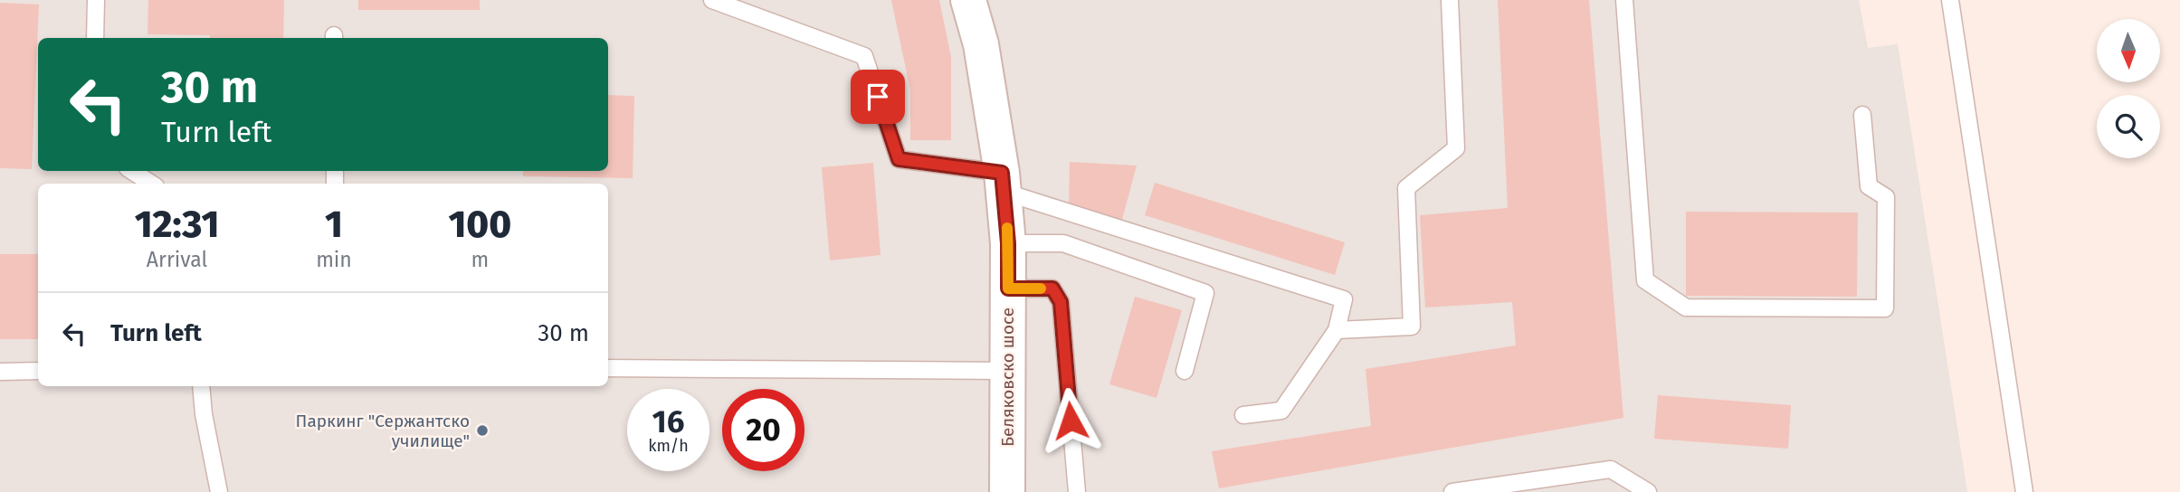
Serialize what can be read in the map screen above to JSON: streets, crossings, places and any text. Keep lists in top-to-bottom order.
{
  "streets": {
    "street": ["Беляковско шосе"]
  },
  "places": ["Паркинг \"Сержантско училище\""],
  "north": "bottom",
  "page": {
    "turn": ["30 m", "Turn left"],
    "eta": [
      "12:31",
      "Arrival",
      "1",
      "min",
      "100",
      "m"
    ],
    "list": [
      {
        "name": "Turn left",
        "value": "30 m"
      }
    ],
    "speed": "16 km/h",
    "limit": "20"
  }
}
